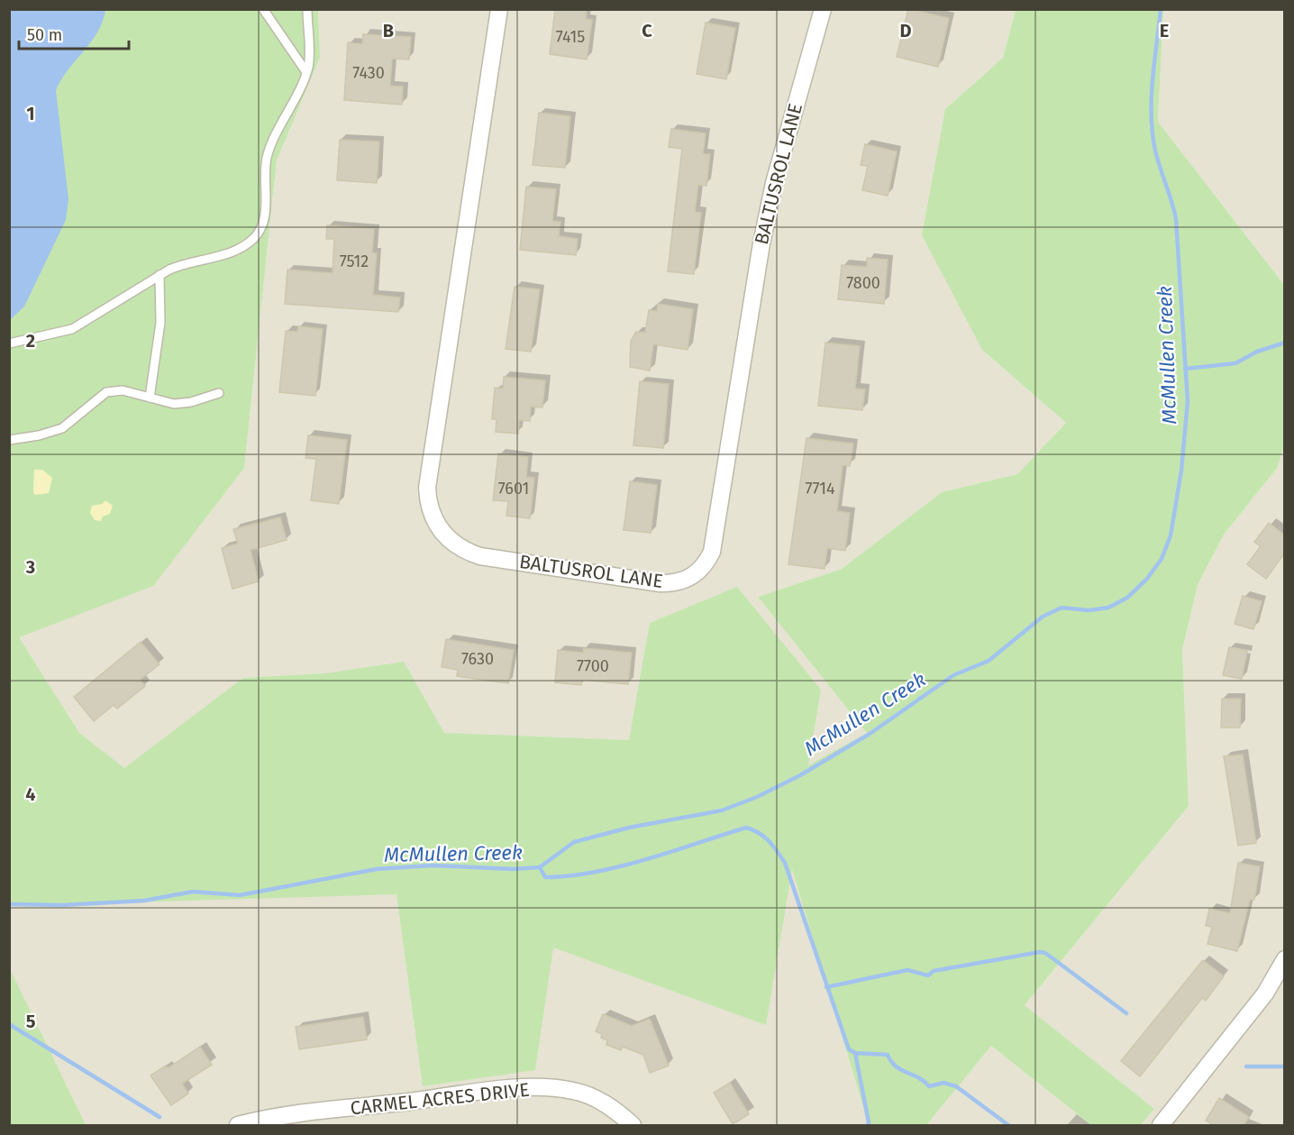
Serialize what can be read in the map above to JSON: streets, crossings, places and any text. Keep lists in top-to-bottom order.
{
  "streets": {
    "street": ["BALTUSROL LANE", "CARMEL ACRES DRIVE"]
  },
  "water": ["McMullen Creek"],
  "house_numbers": [
    "7415",
    "7430",
    "7512",
    "7800",
    "7601",
    "7714",
    "7630",
    "7700"
  ],
  "scale_bar": "50 m",
  "grid": {
    "columns": [
      "B",
      "C",
      "D",
      "E"
    ],
    "rows": [
      "1",
      "2",
      "3",
      "4",
      "5"
    ]
  }
}
